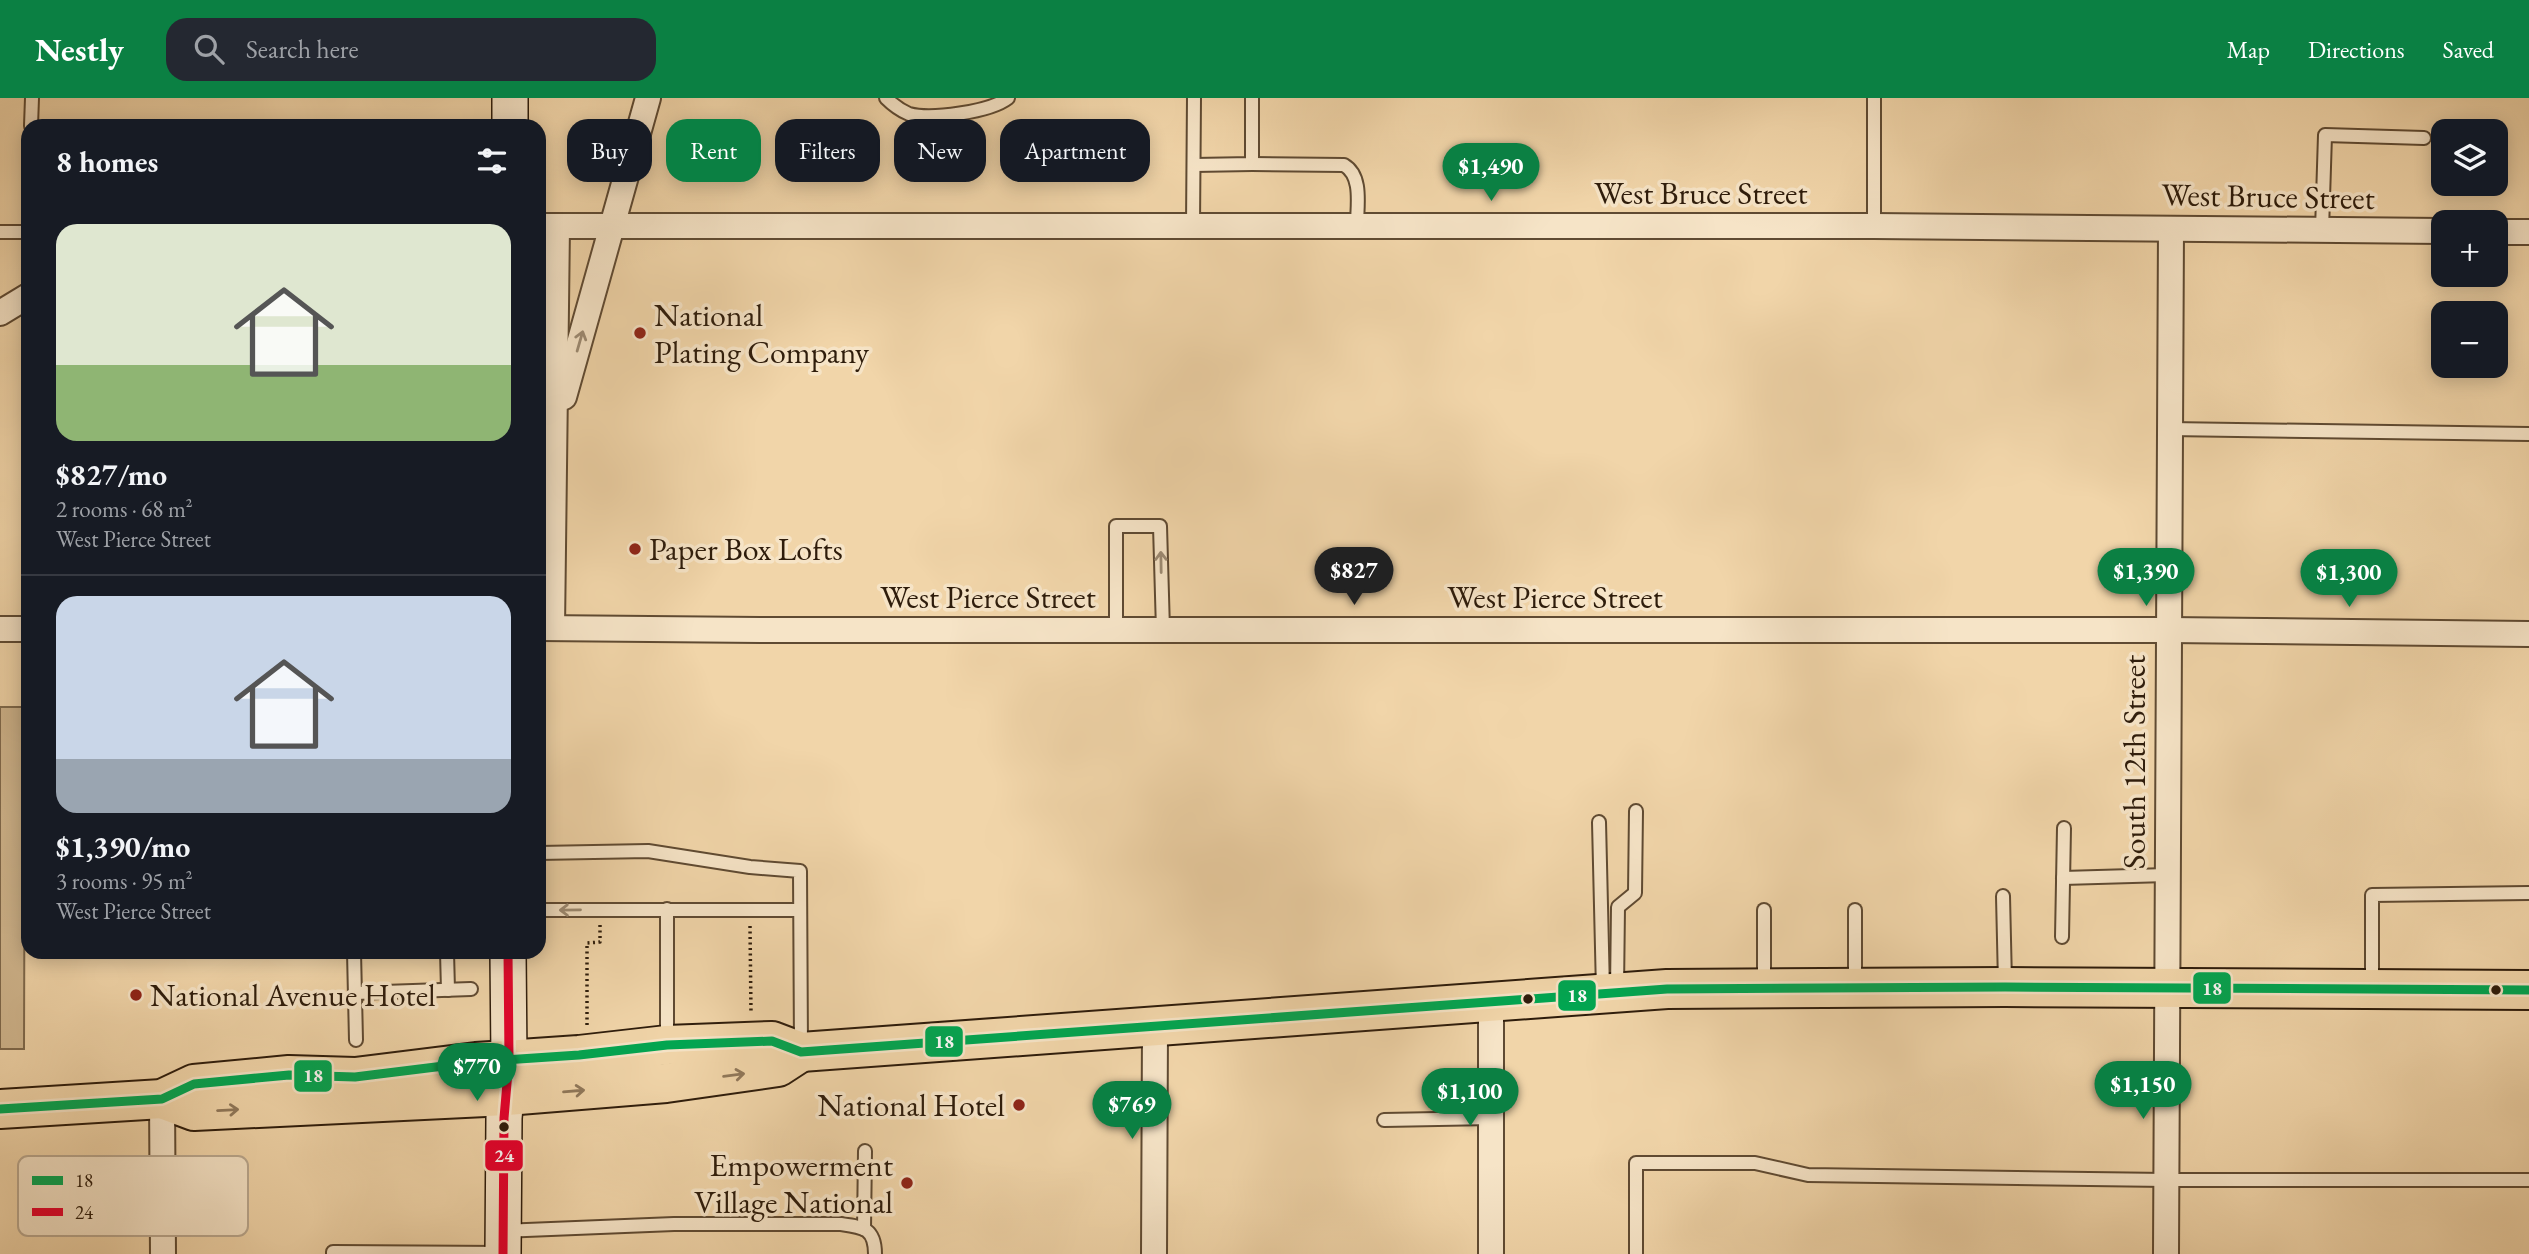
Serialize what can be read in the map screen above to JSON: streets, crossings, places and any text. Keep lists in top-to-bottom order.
{
  "streets": {
    "street": ["West Bruce Street", "West Pierce Street", "South 12th Street"]
  },
  "crossings": [
    ["West Bruce Street", "South 12th Street"],
    ["West Pierce Street", "South 12th Street"]
  ],
  "places": [
    "National Plating Company",
    "Paper Box Lofts",
    "National Avenue Hotel",
    "National Hotel",
    "Empowerment Village National"
  ],
  "lines": ["transit line 24", "transit line 18"],
  "legend": ["18", "24"],
  "page": {
    "header": "Nestly",
    "search": "Search here",
    "nav": ["Map", "Directions", "Saved"],
    "map_buttons": ["+", "−"],
    "chip": [
      "Buy",
      "Rent",
      "Filters",
      "New",
      "Apartment"
    ],
    "heading": "8 homes",
    "price": [
      "$1,490",
      "$827",
      "$1,390",
      "$1,300",
      "$770",
      "$1,150",
      "$1,100",
      "$769"
    ],
    "list": [
      {
        "name": "$827/mo",
        "note": "2 rooms · 68 m² · West Pierce Street"
      },
      {
        "name": "$1,390/mo",
        "note": "3 rooms · 95 m² · West Pierce Street"
      }
    ]
  }
}
